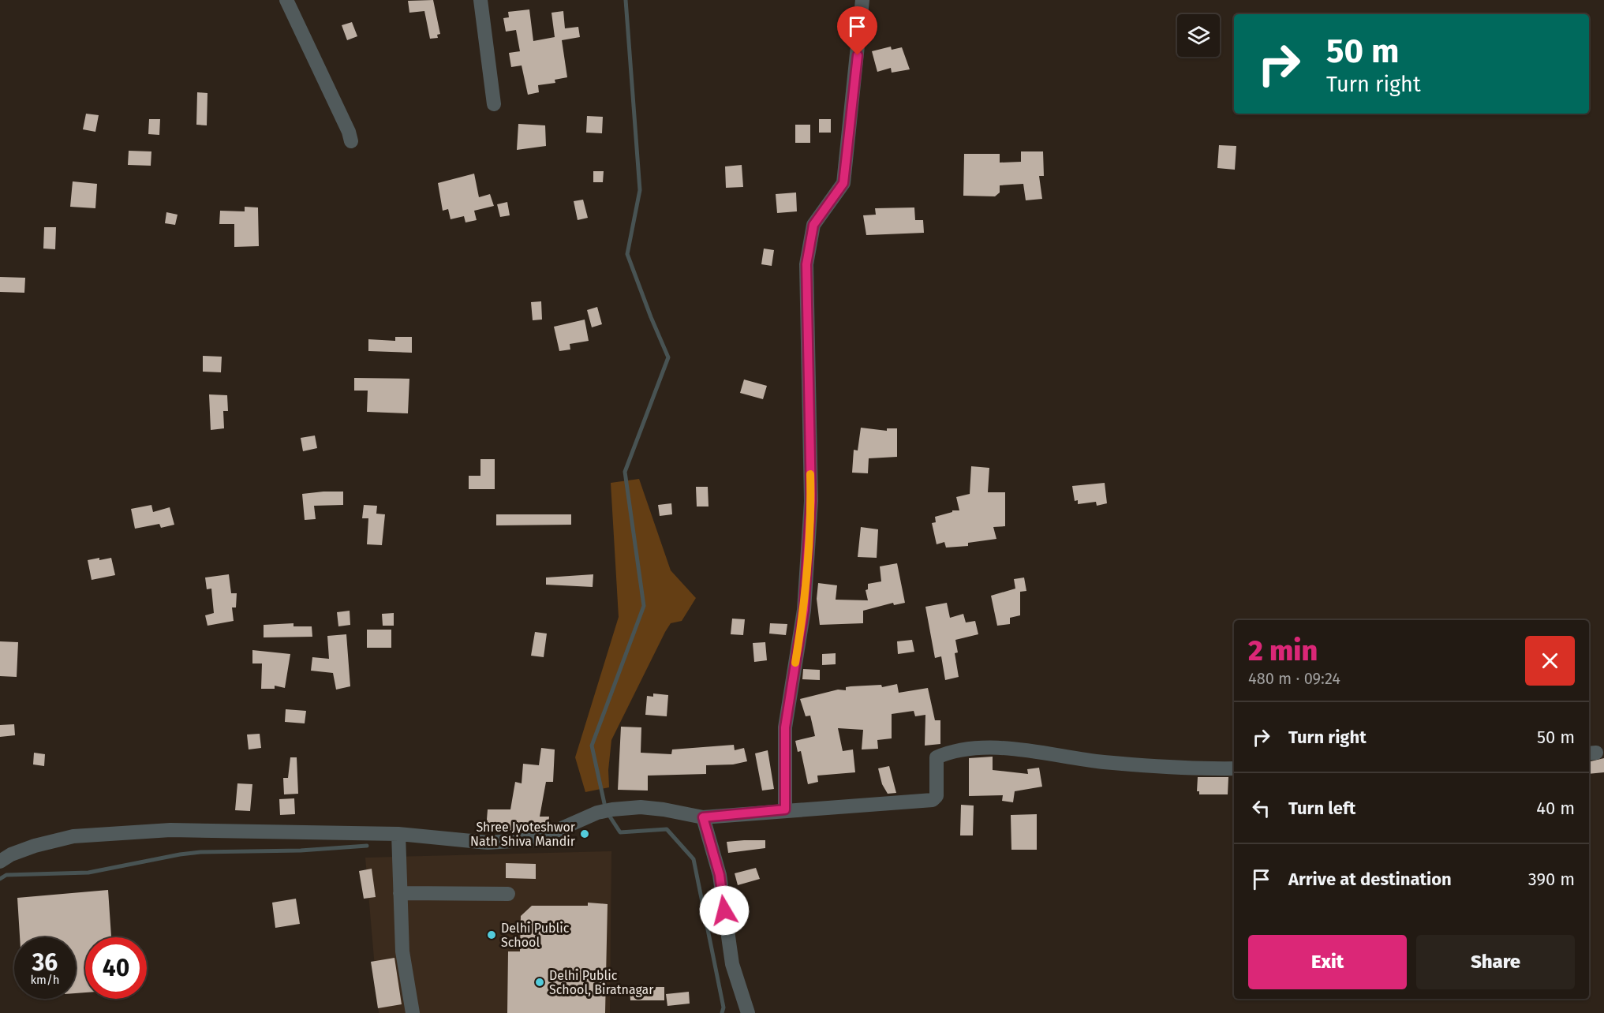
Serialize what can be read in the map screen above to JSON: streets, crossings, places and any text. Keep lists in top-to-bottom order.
{
  "places": ["Shree Jyoteshwor Nath Shiva Mandir", "Delhi Public School", "Delhi Public School, Biratnagar"],
  "page": {
    "turn": ["50 m", "Turn right"],
    "heading": ["2 min", "480 m · 09:24"],
    "list": [
      {
        "name": "Turn right",
        "value": "50 m"
      },
      {
        "name": "Turn left",
        "value": "40 m"
      },
      {
        "name": "Arrive at destination",
        "value": "390 m"
      }
    ],
    "buttons": ["Exit", "Share"],
    "speed": "36 km/h",
    "limit": "40"
  }
}
